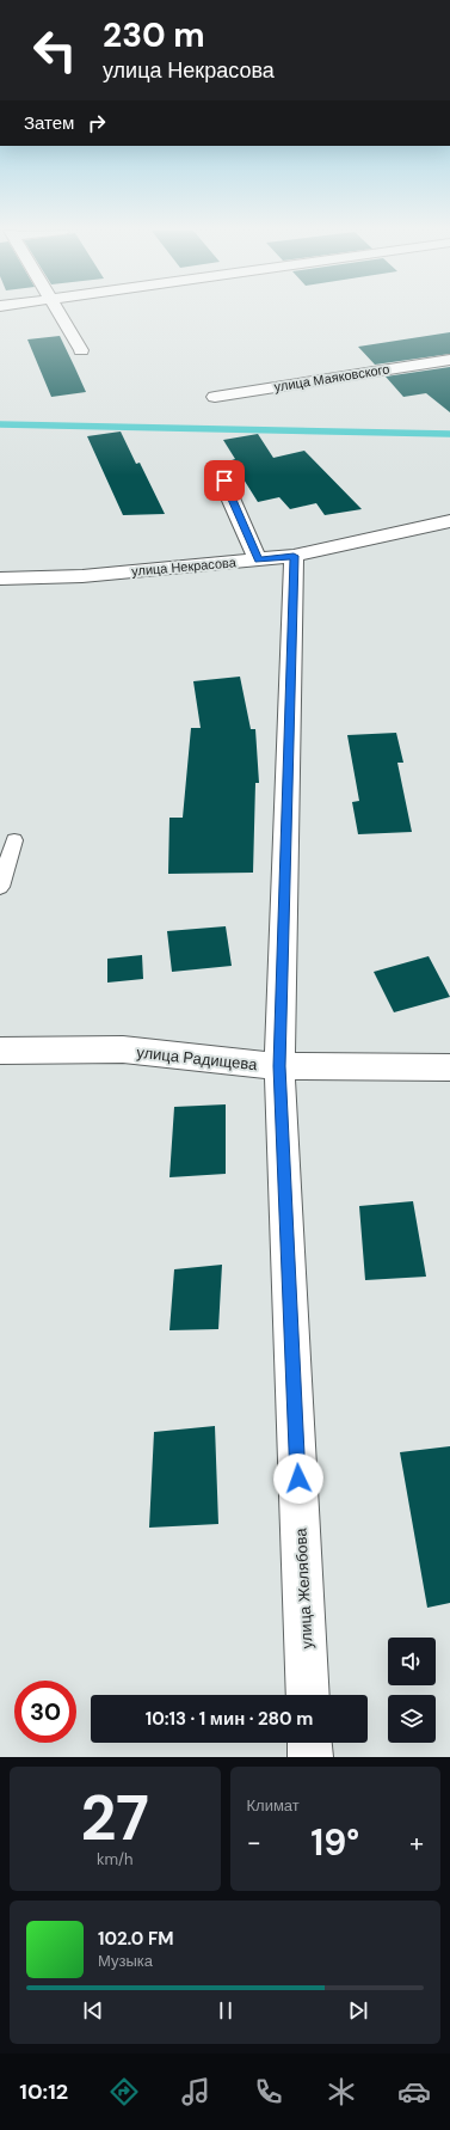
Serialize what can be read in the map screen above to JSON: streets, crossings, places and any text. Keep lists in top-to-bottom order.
{
  "streets": {
    "street": [
      "улица Маяковского",
      "улица Некрасова",
      "улица Радищева",
      "улица Желябова"
    ]
  },
  "crossings": [
    ["улица Некрасова", "улица Желябова"],
    ["улица Радищева", "улица Желябова"]
  ],
  "page": {
    "turn": ["230 m", "улица Некрасова"],
    "then": "Затем",
    "limit": "30",
    "trip": "10:13 · 1 мин · 280 m",
    "tile": [
      ["27", "km/h"],
      "Климат"
    ],
    "heat": ["−", "19°", "+"],
    "song": ["102.0 FM", "Музыка"],
    "tabs": "10:12"
  }
}
